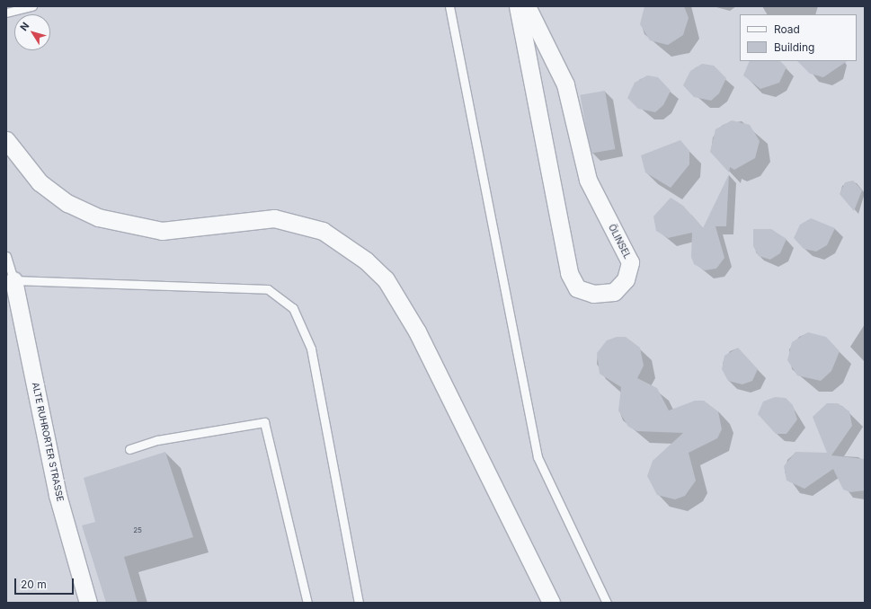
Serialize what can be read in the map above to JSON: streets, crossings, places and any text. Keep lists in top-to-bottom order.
{
  "streets": {
    "street": ["ÖLINSEL", "ALTE RUHRORTER STRASSE"]
  },
  "house_numbers": ["25"],
  "legend": ["Road", "Building"],
  "scale_bar": "20 m",
  "north": "top left"
}
